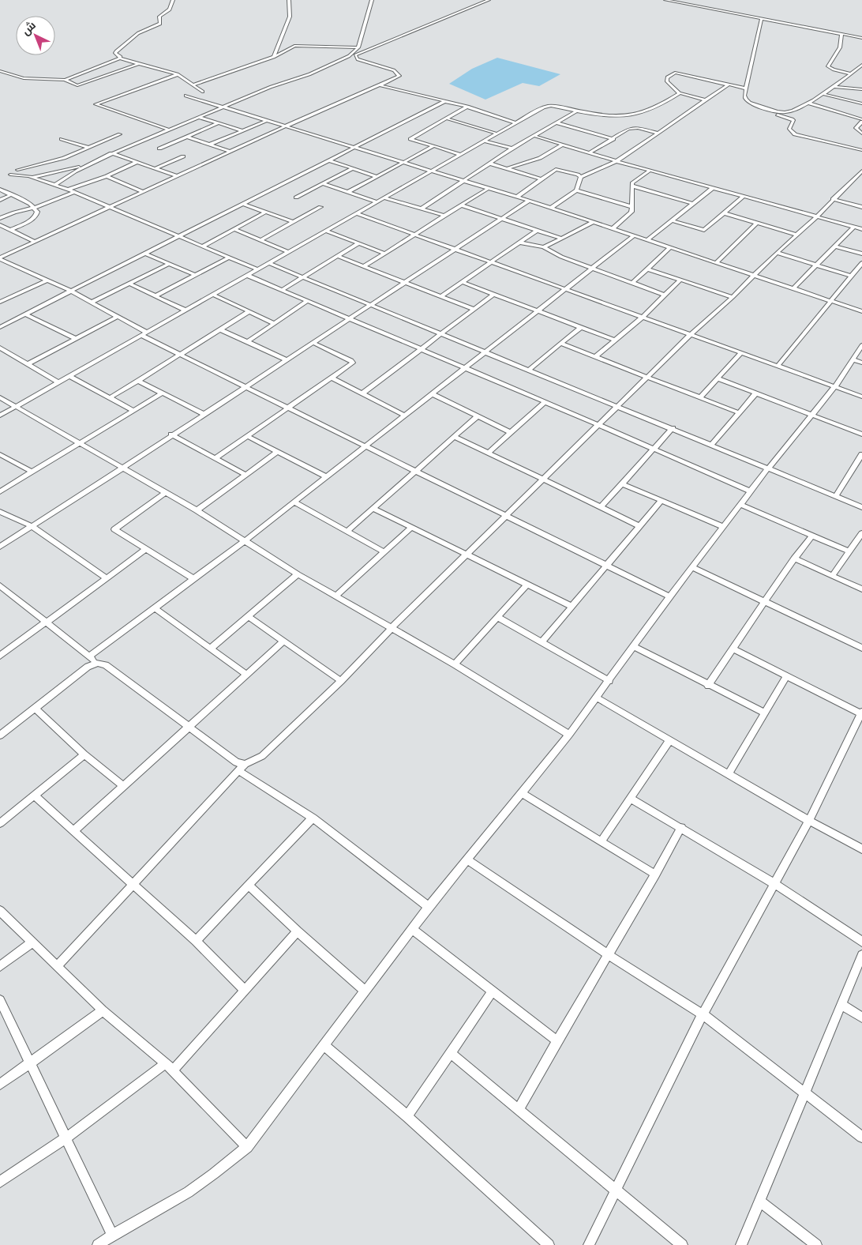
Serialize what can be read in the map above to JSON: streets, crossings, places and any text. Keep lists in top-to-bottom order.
{
  "north": "top left"
}
